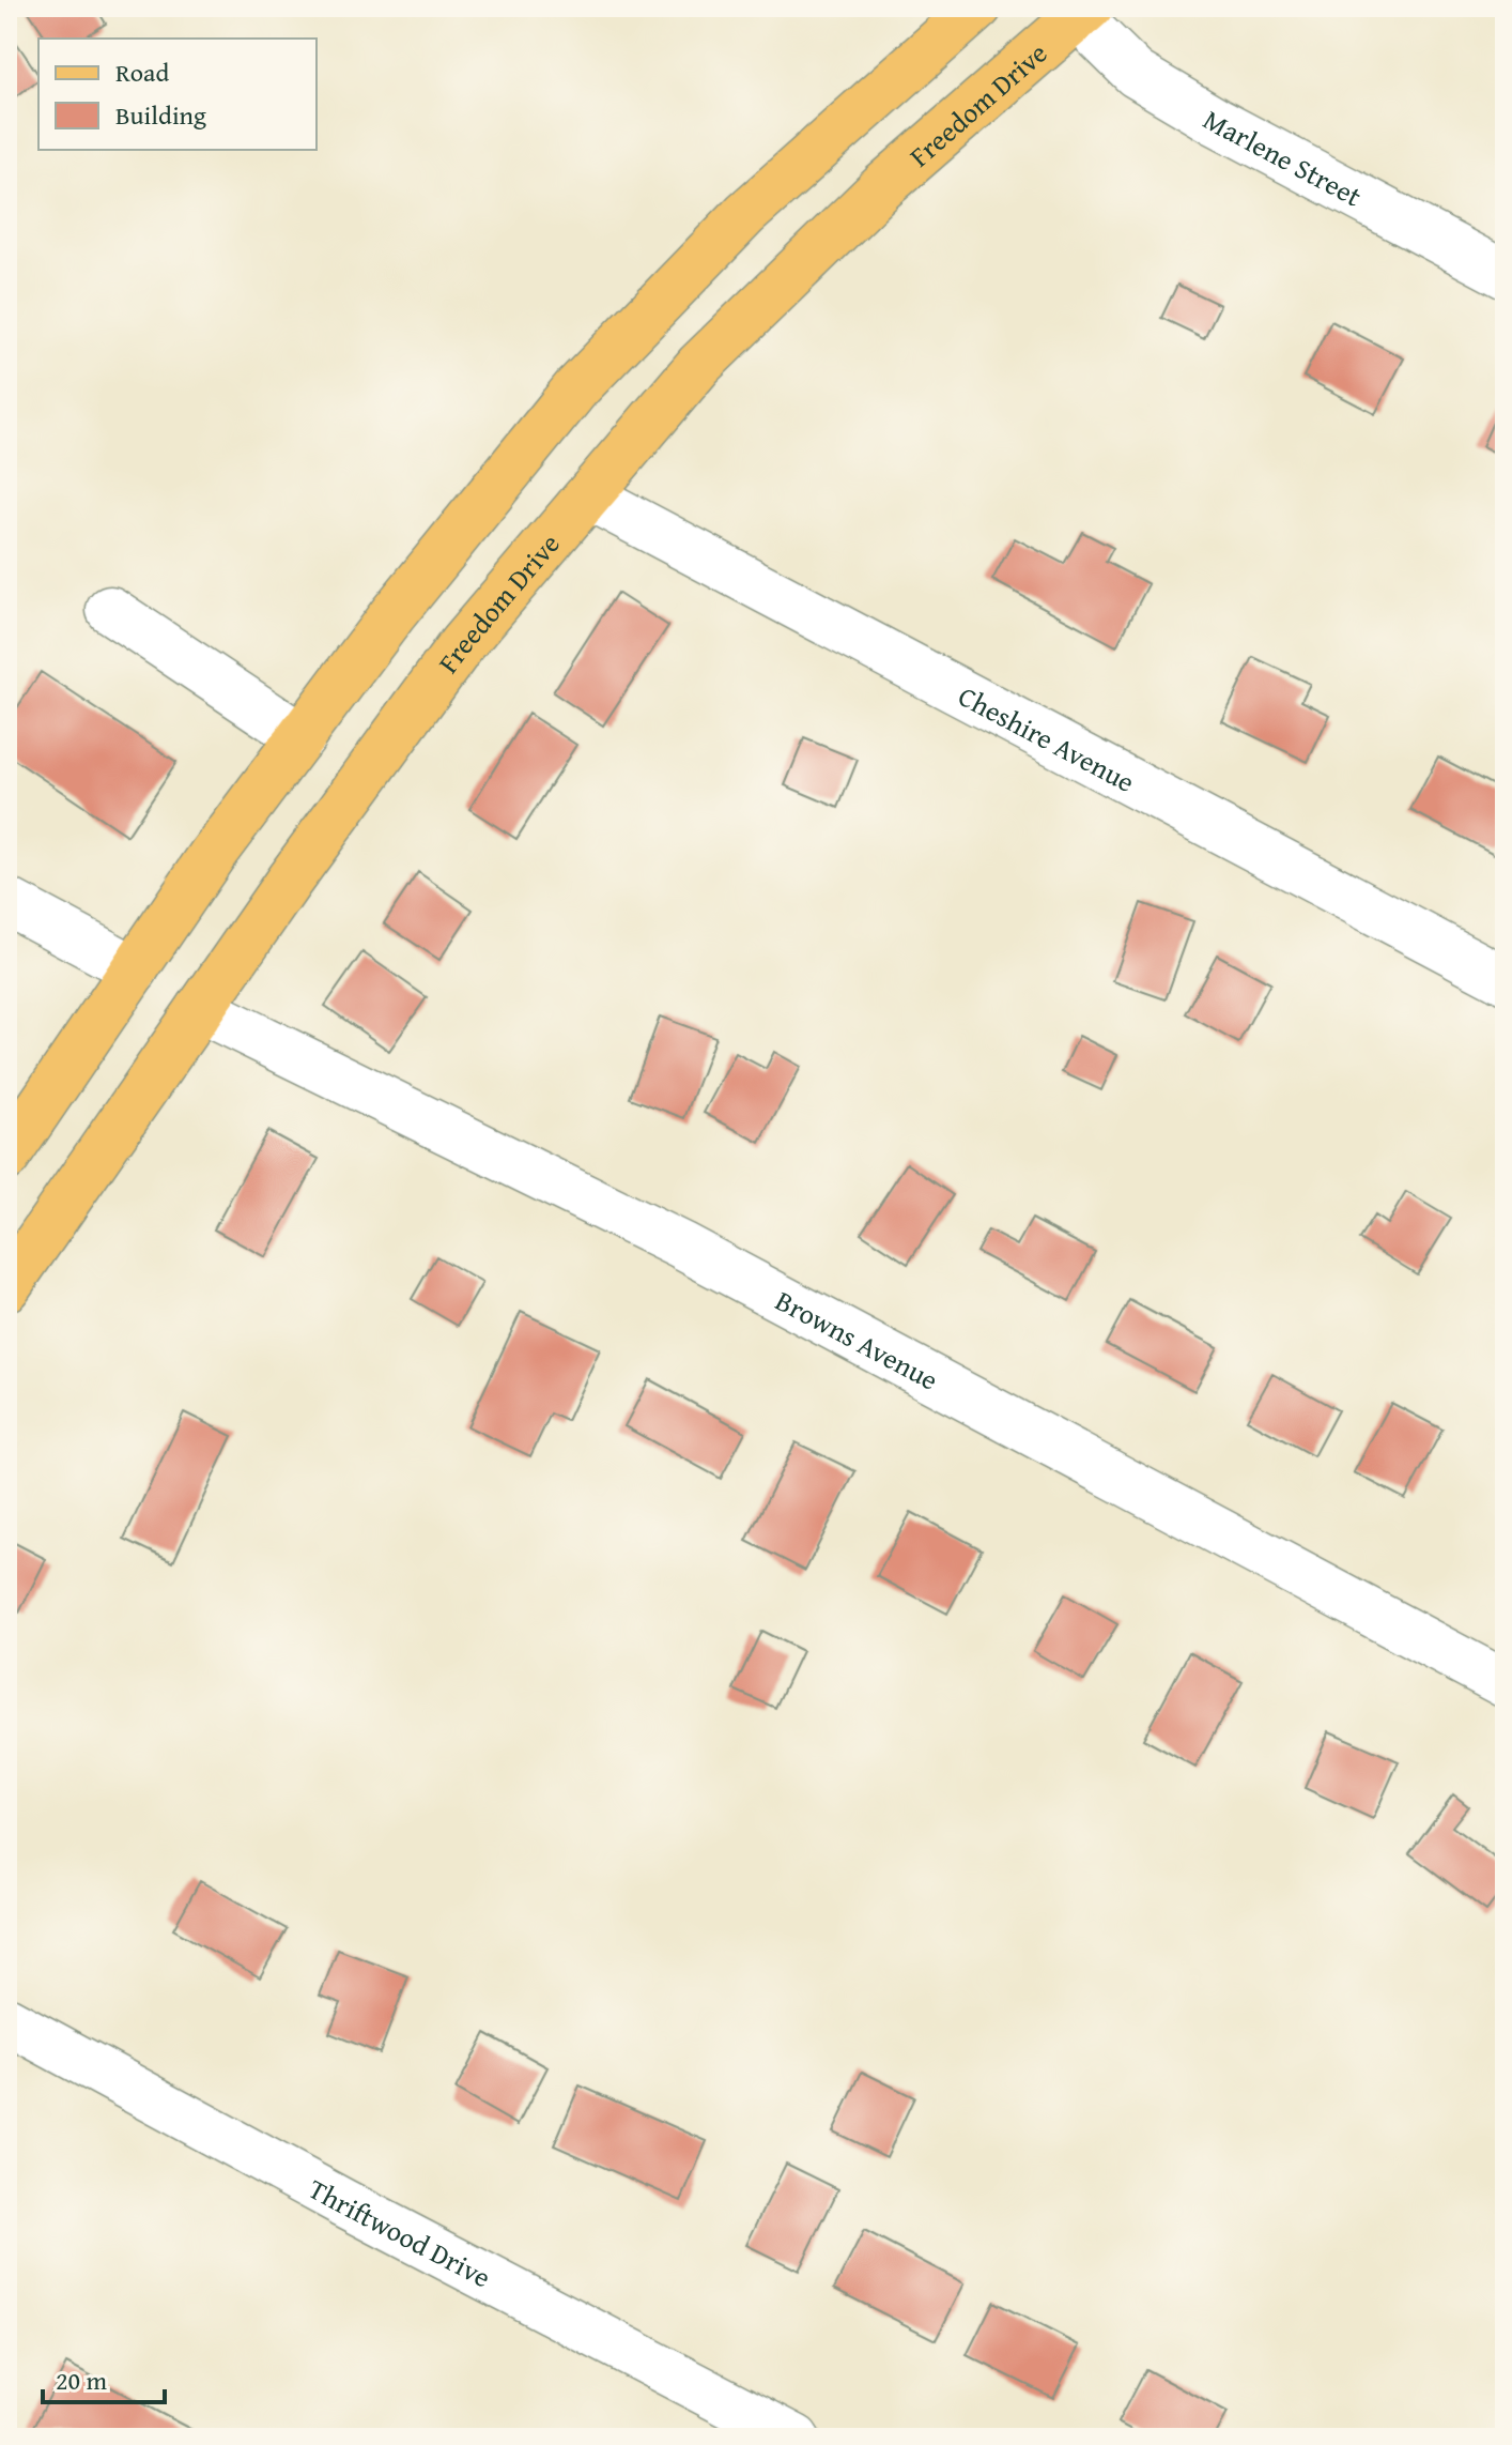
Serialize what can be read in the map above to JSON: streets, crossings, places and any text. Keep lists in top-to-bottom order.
{
  "streets": {
    "main road": ["Freedom Drive"],
    "street": [
      "Marlene Street",
      "Cheshire Avenue",
      "Browns Avenue",
      "Thriftwood Drive"
    ]
  },
  "crossings": [
    ["Freedom Drive", "Marlene Street"],
    ["Freedom Drive", "Cheshire Avenue"],
    ["Freedom Drive", "Browns Avenue"]
  ],
  "legend": ["Road", "Building"],
  "scale_bar": "20 m"
}
